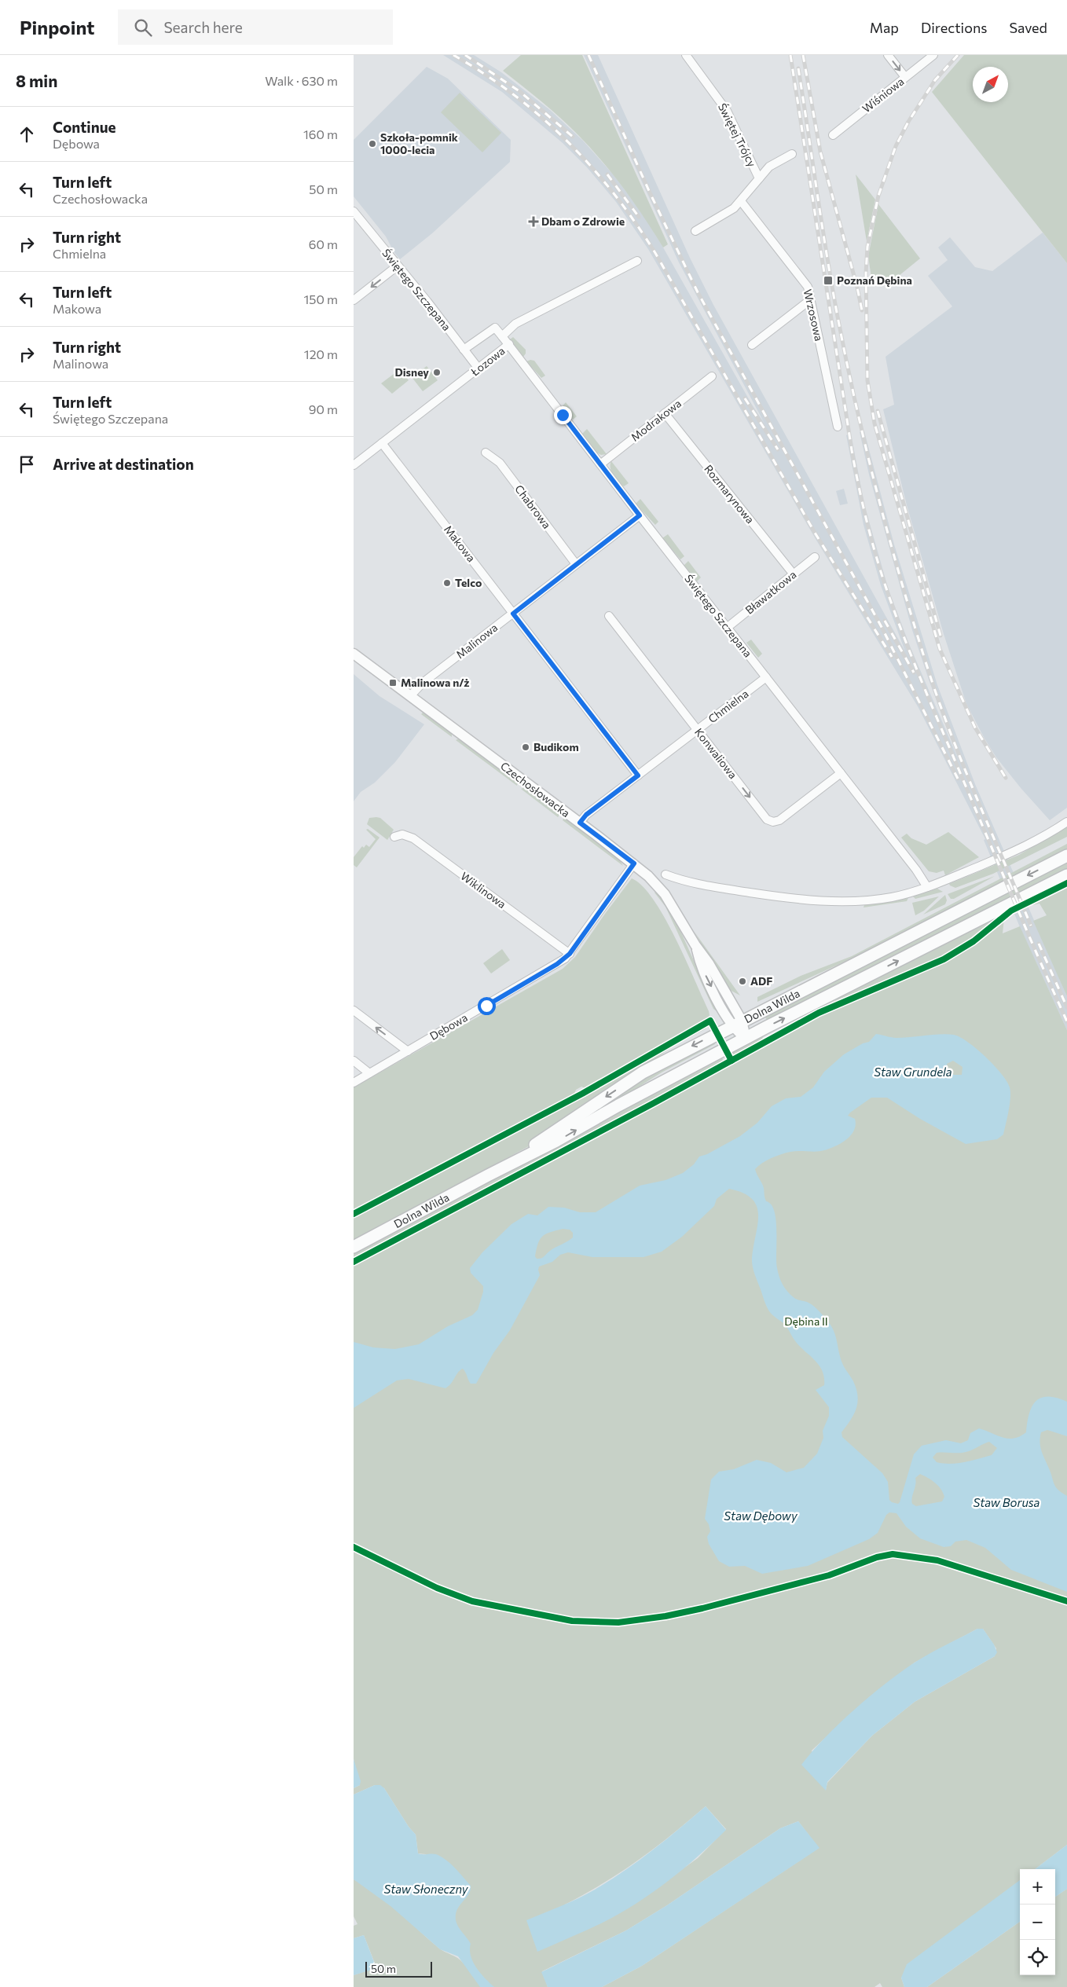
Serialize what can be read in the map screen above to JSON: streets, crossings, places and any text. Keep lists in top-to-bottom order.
{
  "streets": {
    "main road": ["Dolna Wilda"],
    "street": [
      "Wiśniowa",
      "Świętej Trójcy",
      "Świętego Szczepana",
      "Wrzosowa",
      "Łozowa",
      "Modrakowa",
      "Rozmarynowa",
      "Chabrowa",
      "Makowa",
      "Bławatkowa",
      "Malinowa",
      "Chmielna",
      "Konwaliowa",
      "Czechosłowacka",
      "Wiklinowa",
      "Dębowa"
    ]
  },
  "crossings": [
    ["Świętego Szczepana", "Łozowa"],
    ["Świętego Szczepana", "Modrakowa"],
    ["Świętego Szczepana", "Bławatkowa"],
    ["Świętego Szczepana", "Malinowa"],
    ["Świętego Szczepana", "Chmielna"],
    ["Świętego Szczepana", "Konwaliowa"],
    ["Łozowa", "Makowa"],
    ["Modrakowa", "Rozmarynowa"],
    ["Rozmarynowa", "Bławatkowa"],
    ["Chabrowa", "Malinowa"],
    ["Makowa", "Malinowa"],
    ["Makowa", "Chmielna"],
    ["Malinowa", "Czechosłowacka"],
    ["Chmielna", "Konwaliowa"],
    ["Chmielna", "Czechosłowacka"],
    ["Czechosłowacka", "Dolna Wilda"],
    ["Czechosłowacka", "Dębowa"],
    ["Wiklinowa", "Dębowa"]
  ],
  "water": [
    "Staw Grundela",
    "Staw Borusa",
    "Staw Dębowy",
    "Staw Słoneczny"
  ],
  "parks": ["Dębina II"],
  "places": {
    "other": [
      "Szkoła-pomnik 1000-lecia",
      "Disney",
      "Telco",
      "Budikom",
      "ADF"
    ],
    "health": ["Dbam o Zdrowie"],
    "transit": ["Poznań Dębina", "Malinowa n/ż"]
  },
  "scale_bar": "50 m",
  "north": "top right",
  "page": {
    "header": "Pinpoint",
    "search": "Search here",
    "nav": ["Map", "Directions", "Saved"],
    "heading": ["8 min", "Walk · 630 m"],
    "list": [
      ["Continue", "Dębowa", "160 m"],
      ["Turn left", "Czechosłowacka", "50 m"],
      ["Turn right", "Chmielna", "60 m"],
      ["Turn left", "Makowa", "150 m"],
      ["Turn right", "Malinowa", "120 m"],
      ["Turn left", "Świętego Szczepana", "90 m"],
      "Arrive at destination"
    ],
    "map_buttons": ["+", "−"],
    "scale": "50 m"
  }
}
